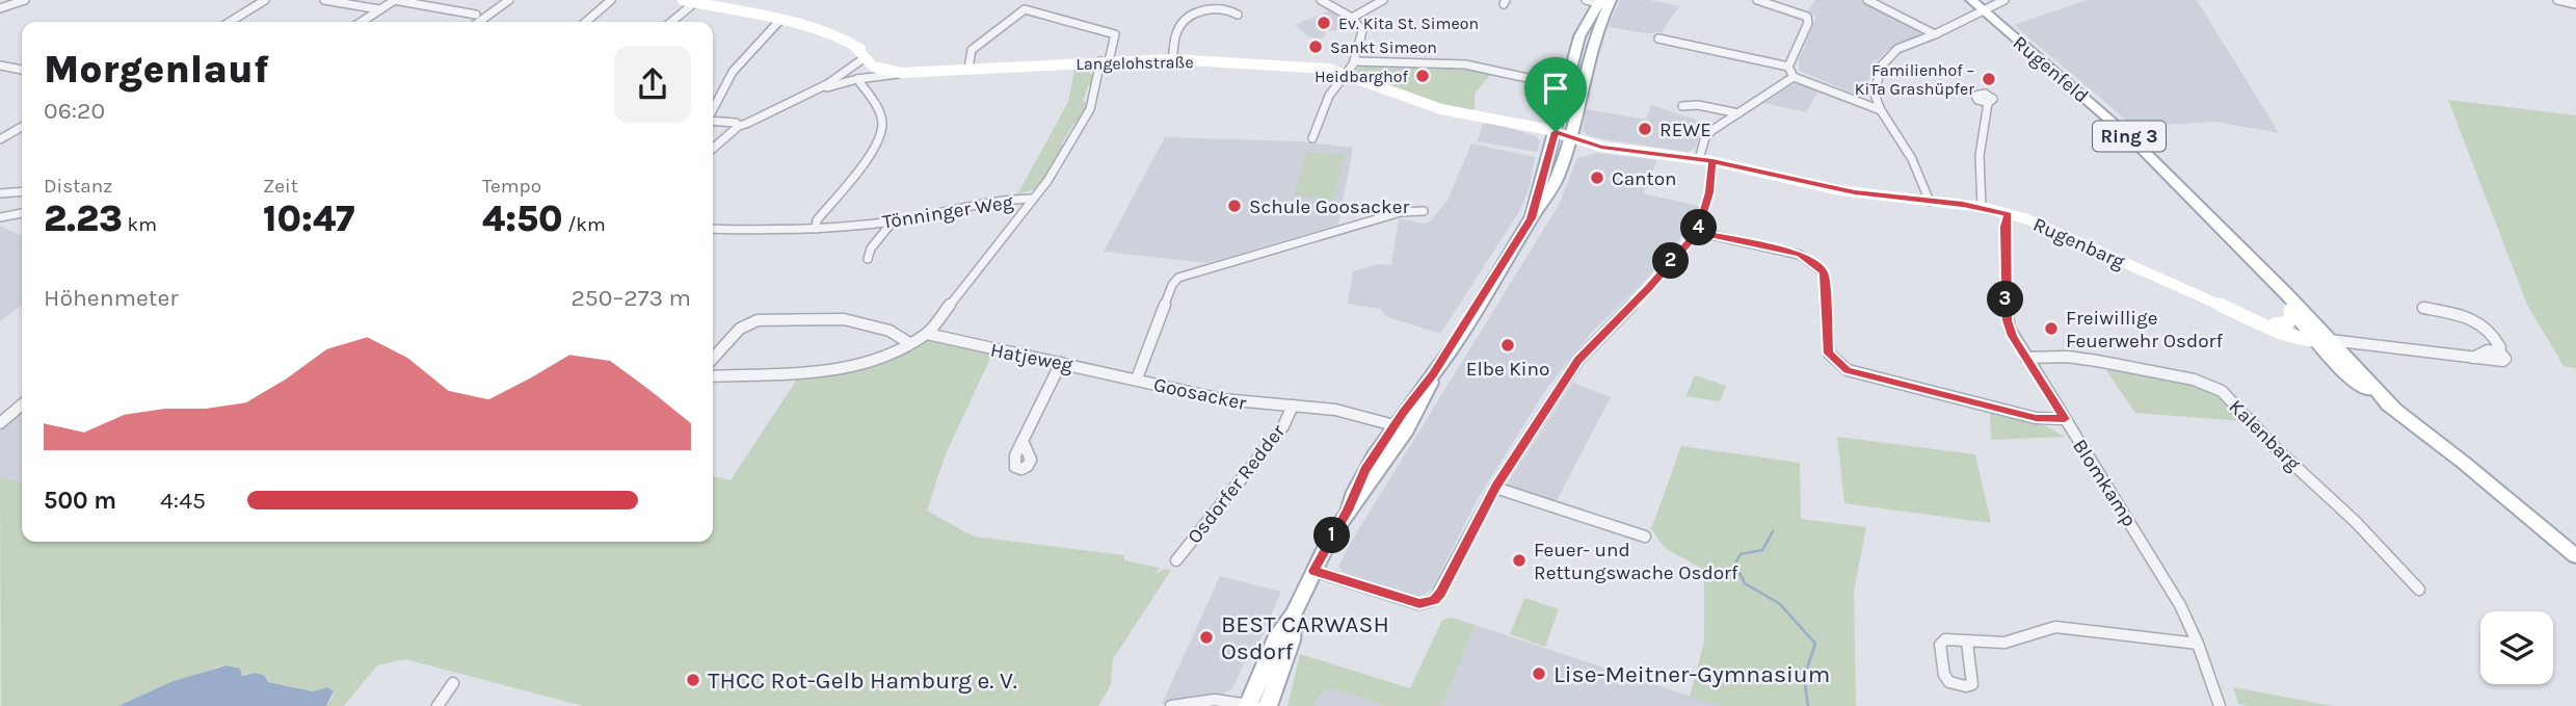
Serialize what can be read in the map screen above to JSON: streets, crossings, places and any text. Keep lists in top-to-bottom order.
{
  "streets": {
    "main road": ["Rugenfeld", "Ring 3"],
    "street": [
      "Langelohstraße",
      "Tönninger Weg",
      "Rugenbarg",
      "Hatjeweg",
      "Goosacker",
      "Kalenbarg",
      "Blomkamp",
      "Osdorfer Redder"
    ]
  },
  "crossings": [
    ["Langelohstraße", "Tönninger Weg"],
    ["Langelohstraße", "Rugenbarg"],
    ["Rugenfeld", "Ring 3"],
    ["Rugenfeld", "Rugenbarg"],
    ["Ring 3", "Rugenbarg"],
    ["Rugenbarg", "Blomkamp"],
    ["Hatjeweg", "Goosacker"],
    ["Goosacker", "Osdorfer Redder"],
    ["Kalenbarg", "Blomkamp"]
  ],
  "places": [
    "Ev. Kita St. Simeon",
    "Sankt Simeon",
    "Heidbarghof",
    "Familienhof – KiTa Grashüpfer",
    "REWE",
    "Canton",
    "Schule Goosacker",
    "Freiwillige Feuerwehr Osdorf",
    "Elbe Kino",
    "Feuer- und Rettungswache Osdorf",
    "BEST CARWASH Osdorf",
    "Lise-Meitner-Gymnasium",
    "THCC Rot-Gelb Hamburg e. V."
  ],
  "page": {
    "heading": ["Morgenlauf", "06:20"],
    "stats": [
      ["Distanz", "2.23 km"],
      ["Zeit", "10:47"],
      ["Tempo", "4:50 /km"]
    ],
    "pins": [
      "4",
      "2",
      "3",
      "1"
    ],
    "chart": ["Höhenmeter", "250–273 m"],
    "list": [
      {
        "name": "500 m",
        "note": "4:45"
      }
    ]
  }
}
